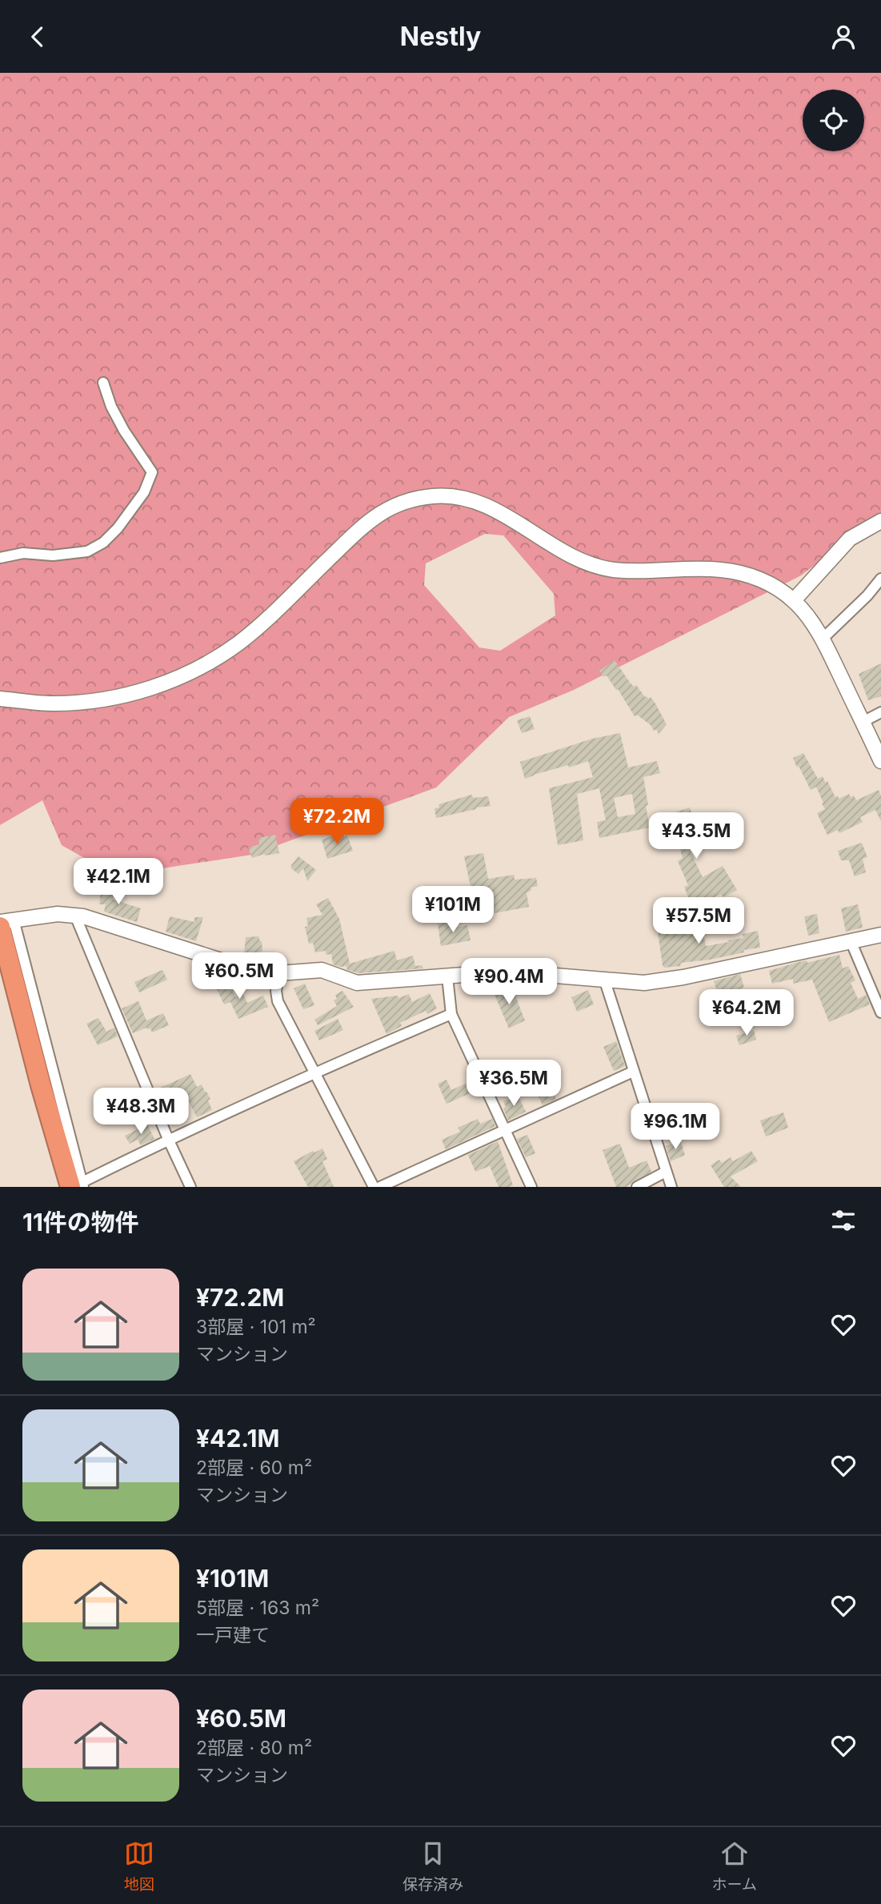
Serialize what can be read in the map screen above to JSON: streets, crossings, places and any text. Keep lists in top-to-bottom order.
{
  "page": {
    "header": "Nestly",
    "price": [
      "¥72.2M",
      "¥43.5M",
      "¥42.1M",
      "¥101M",
      "¥57.5M",
      "¥60.5M",
      "¥90.4M",
      "¥64.2M",
      "¥36.5M",
      "¥48.3M",
      "¥96.1M"
    ],
    "heading": "11件の物件",
    "list": [
      {
        "name": "¥72.2M",
        "note": "3部屋 · 101 m² · マンション"
      },
      {
        "name": "¥42.1M",
        "note": "2部屋 · 60 m² · マンション"
      },
      {
        "name": "¥101M",
        "note": "5部屋 · 163 m² · 一戸建て"
      },
      {
        "name": "¥60.5M",
        "note": "2部屋 · 80 m² · マンション"
      }
    ],
    "tabs": ["地図", "保存済み", "ホーム"]
  }
}
